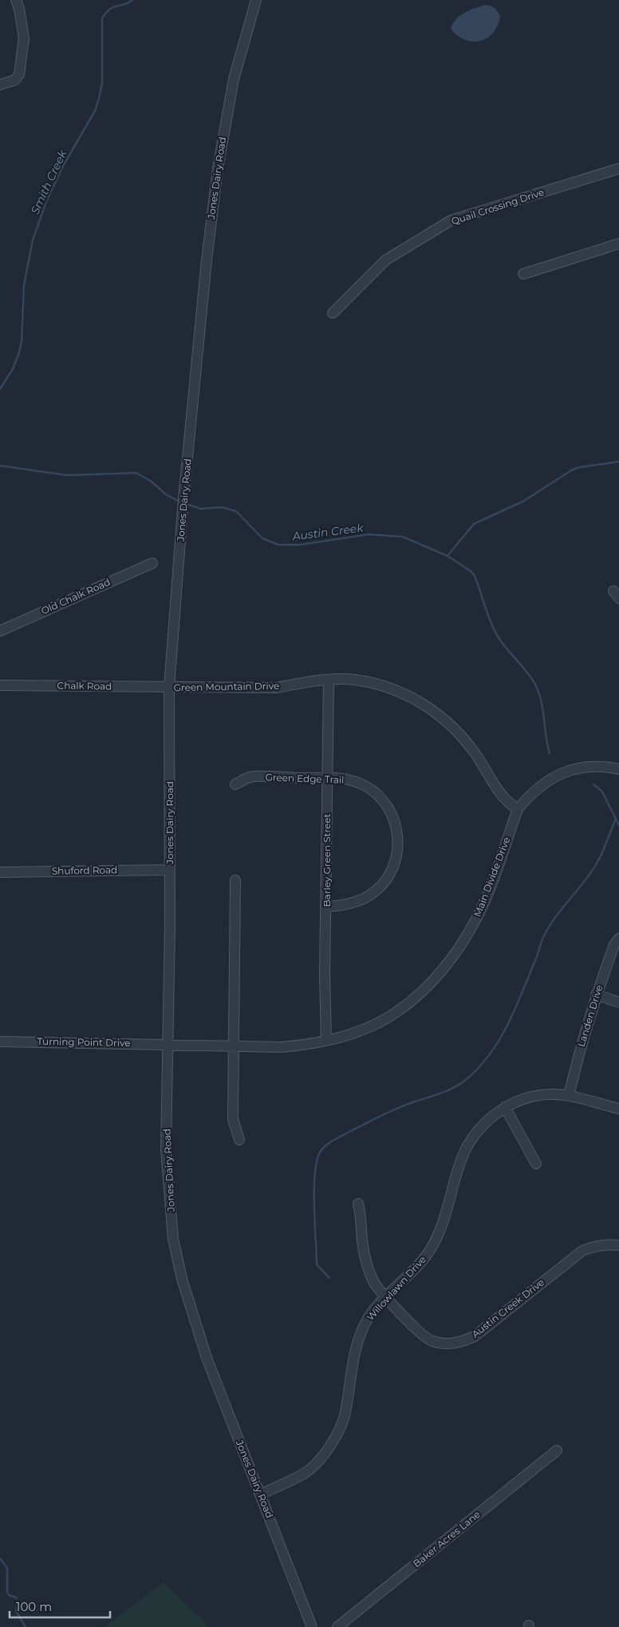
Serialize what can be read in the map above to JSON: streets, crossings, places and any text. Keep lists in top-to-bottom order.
{
  "streets": {
    "street": [
      "Jones Dairy Road",
      "Quail Crossing Drive",
      "Old Chalk Road",
      "Chalk Road",
      "Green Mountain Drive",
      "Green Edge Trail",
      "Barley Green Street",
      "Shuford Road",
      "Main Divide Drive",
      "Landen Drive",
      "Turning Point Drive",
      "Willowlawn Drive",
      "Austin Creek Drive",
      "Baker Acres Lane"
    ]
  },
  "crossings": [
    ["Jones Dairy Road", "Chalk Road"],
    ["Jones Dairy Road", "Green Mountain Drive"],
    ["Jones Dairy Road", "Shuford Road"],
    ["Jones Dairy Road", "Main Divide Drive"],
    ["Jones Dairy Road", "Turning Point Drive"],
    ["Jones Dairy Road", "Willowlawn Drive"],
    ["Chalk Road", "Green Mountain Drive"],
    ["Green Mountain Drive", "Barley Green Street"],
    ["Green Mountain Drive", "Main Divide Drive"],
    ["Green Edge Trail", "Barley Green Street"],
    ["Barley Green Street", "Main Divide Drive"],
    ["Main Divide Drive", "Turning Point Drive"],
    ["Landen Drive", "Willowlawn Drive"],
    ["Willowlawn Drive", "Austin Creek Drive"]
  ],
  "water": ["Smith Creek", "Austin Creek"],
  "scale_bar": "100 m"
}
